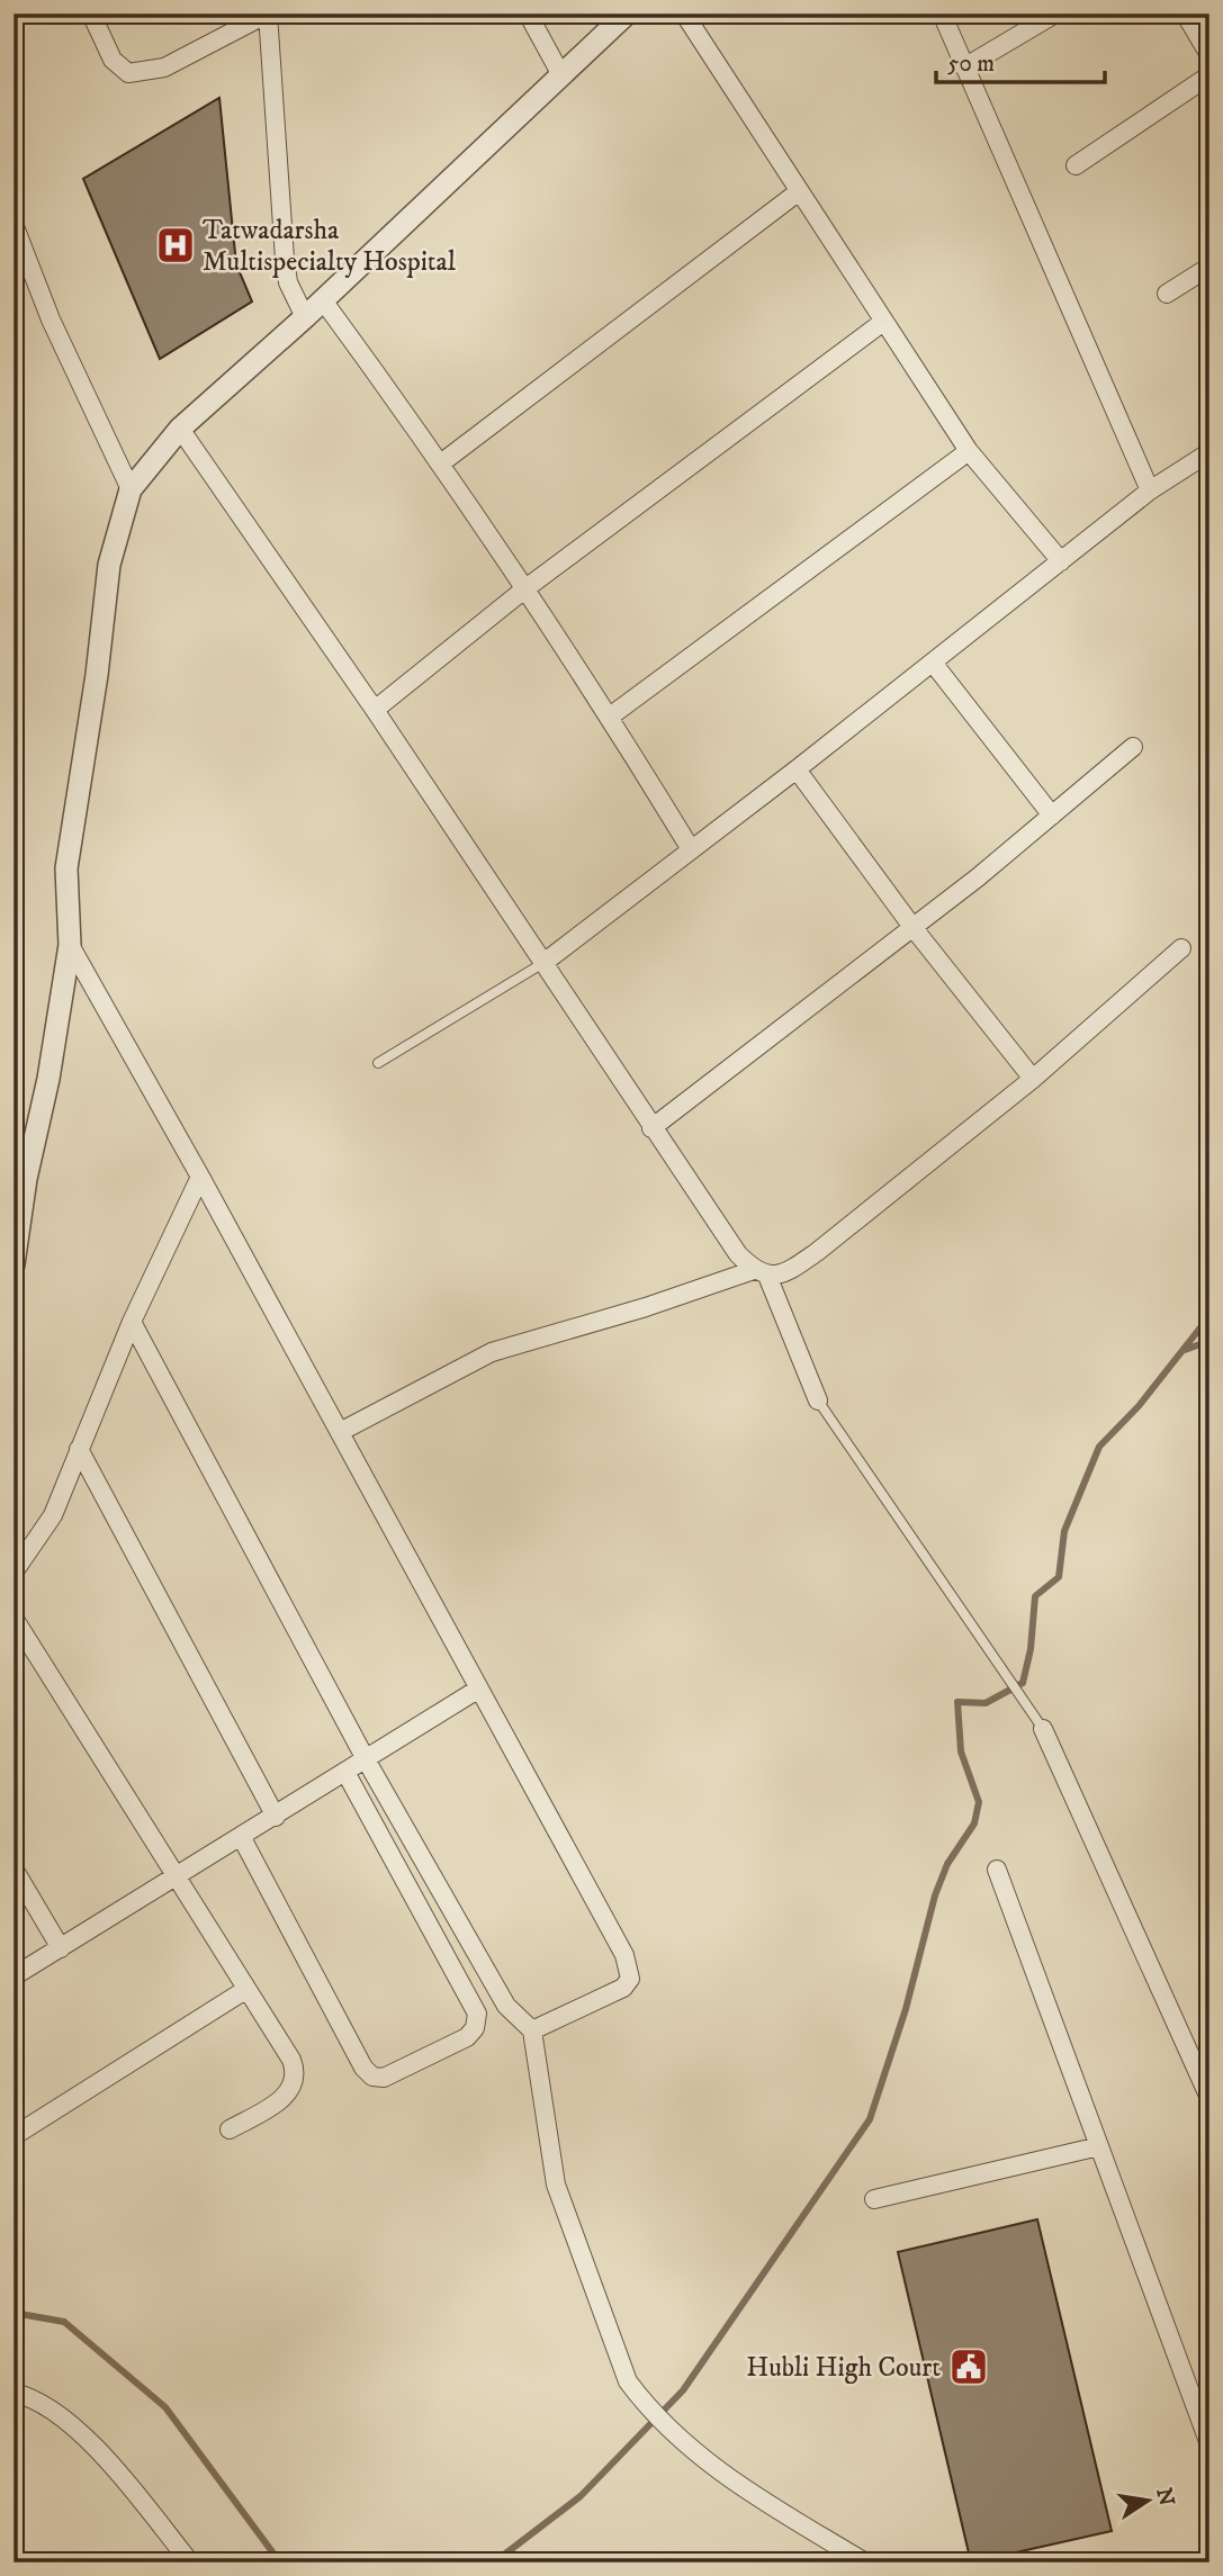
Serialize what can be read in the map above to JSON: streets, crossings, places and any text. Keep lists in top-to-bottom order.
{
  "places": {
    "hospital": ["Tatwadarsha Multispecialty Hospital"],
    "public building": ["Hubli High Court"]
  },
  "scale_bar": "50 m",
  "north": "right"
}
